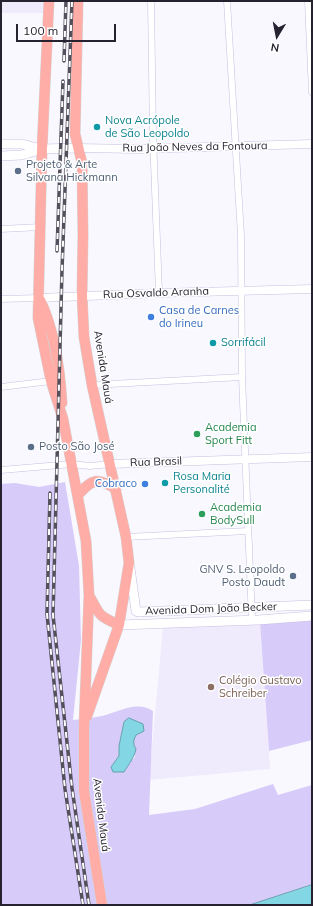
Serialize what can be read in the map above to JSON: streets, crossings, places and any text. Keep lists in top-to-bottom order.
{
  "streets": {
    "main road": ["Avenida Mauá", "Avenida Dom João Becker"],
    "street": ["Rua João Neves da Fontoura", "Rua Osvaldo Aranha", "Rua Brasil"]
  },
  "crossings": [
    ["Rua João Neves da Fontoura", "Avenida Mauá"],
    ["Rua Osvaldo Aranha", "Avenida Mauá"],
    ["Avenida Mauá", "Rua Brasil"],
    ["Avenida Mauá", "Avenida Dom João Becker"]
  ],
  "places": [
    "Nova Acrópole de São Leopoldo",
    "Projeto & Arte Silvana Hickmann",
    "Casa de Carnes do Irineu",
    "Sorrifácil",
    "Academia Sport Fitt",
    "Posto São José",
    "Rosa Maria Personalité",
    "Cobraco",
    "Academia BodySull",
    "GNV S. Leopoldo Posto Daudt",
    "Colégio Gustavo Schreiber"
  ],
  "scale_bar": "100 m",
  "north": "bottom"
}
